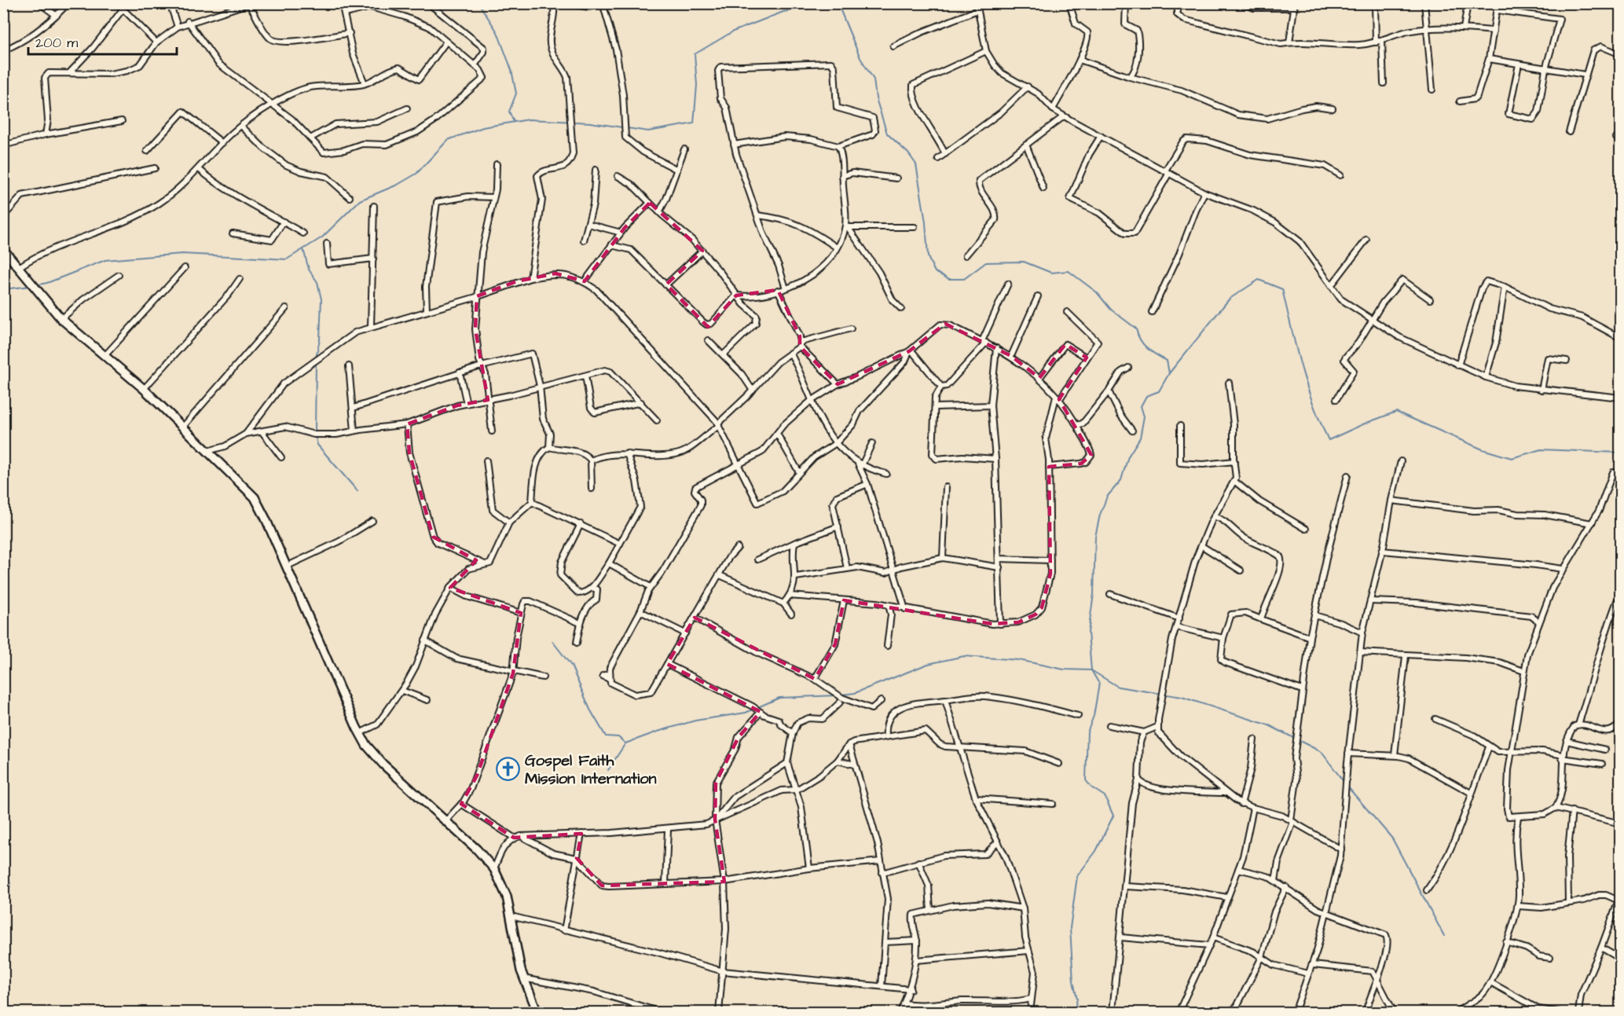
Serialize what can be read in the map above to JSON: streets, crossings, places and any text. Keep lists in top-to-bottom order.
{
  "places": {
    "church": ["Gospel Faith Mission Internation"]
  },
  "scale_bar": "200 m"
}
